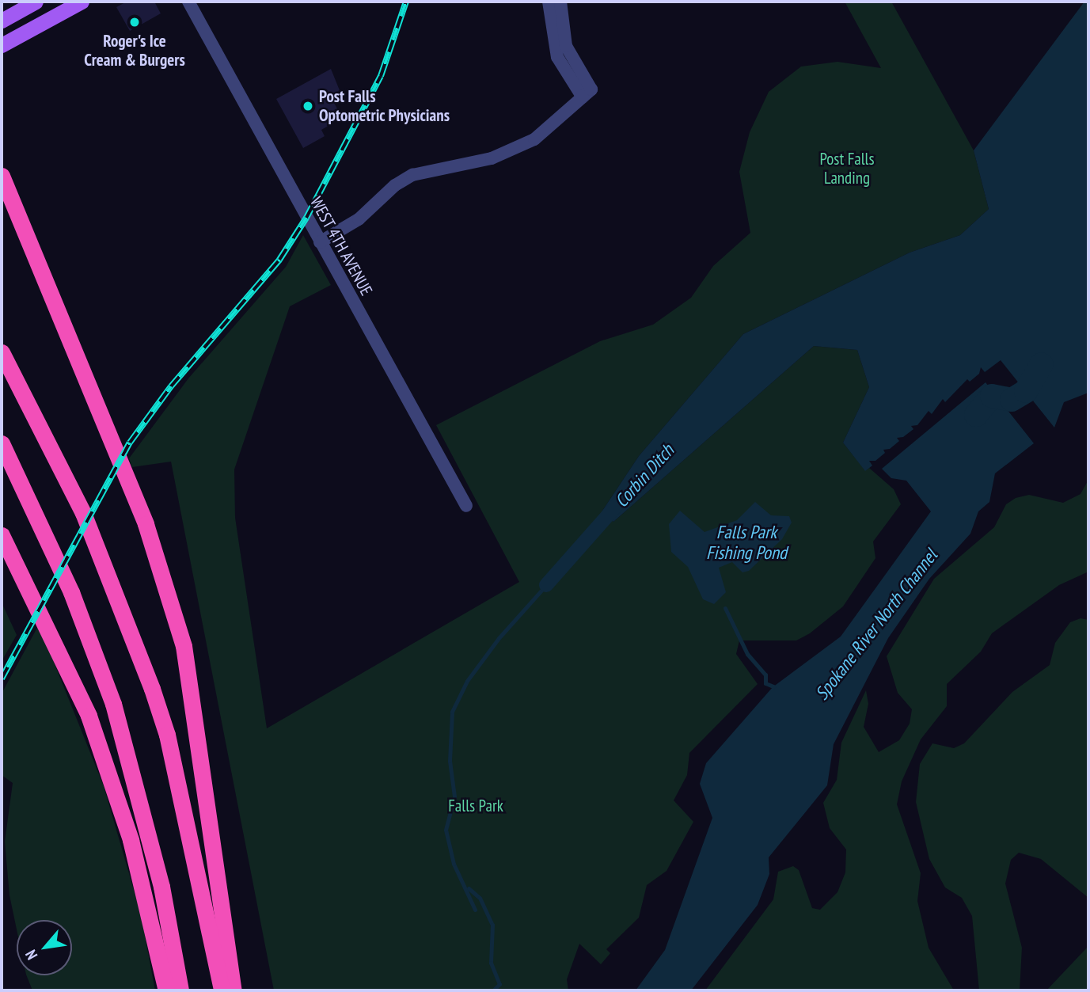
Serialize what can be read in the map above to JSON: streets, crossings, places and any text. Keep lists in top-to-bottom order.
{
  "streets": {
    "street": ["WEST 4TH AVENUE"]
  },
  "water": ["Corbin Ditch", "Falls Park Fishing Pond", "Spokane River North Channel"],
  "parks": ["Post Falls Landing", "Falls Park"],
  "places": ["Roger's Ice Cream & Burgers", "Post Falls Optometric Physicians"],
  "north": "bottom left"
}
